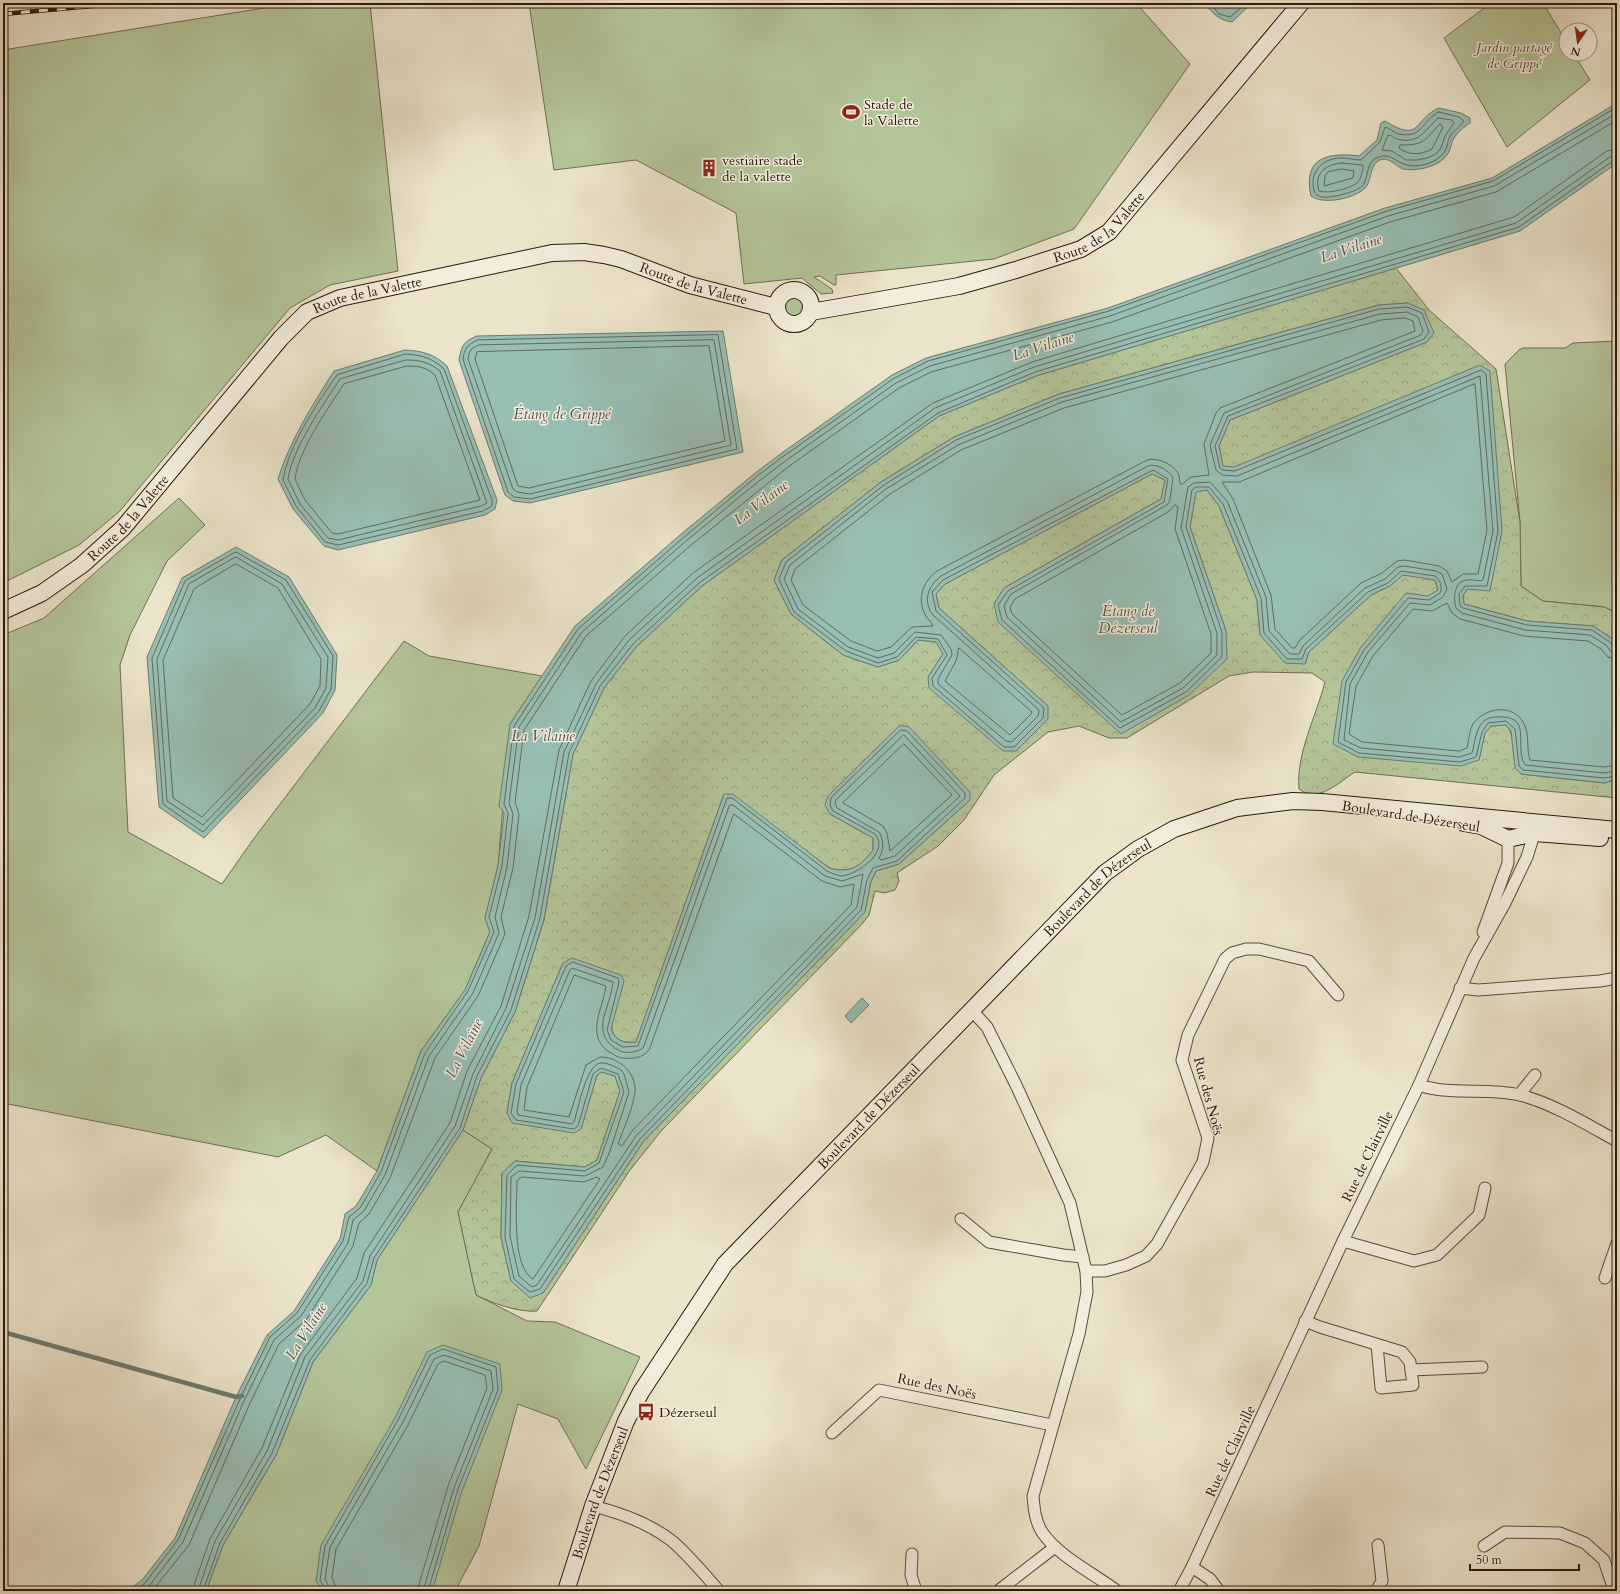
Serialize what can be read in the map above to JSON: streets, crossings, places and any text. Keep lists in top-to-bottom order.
{
  "streets": {
    "street": [
      "Route de la Valette",
      "Boulevard de Dézerseul",
      "Rue des Noës",
      "Rue de Clairville"
    ]
  },
  "crossings": [
    ["Boulevard de Dézerseul", "Rue de Clairville"]
  ],
  "water": ["La Vilaine", "Étang de Grippé", "Étang de Dézerseul"],
  "parks": ["Jardin partagé de Grippé"],
  "places": {
    "sports": ["Stade de la Valette"],
    "building": ["vestiaire stade de la valette"],
    "bus stop": ["Dézerseul"]
  },
  "scale_bar": "50 m",
  "north": "bottom"
}
